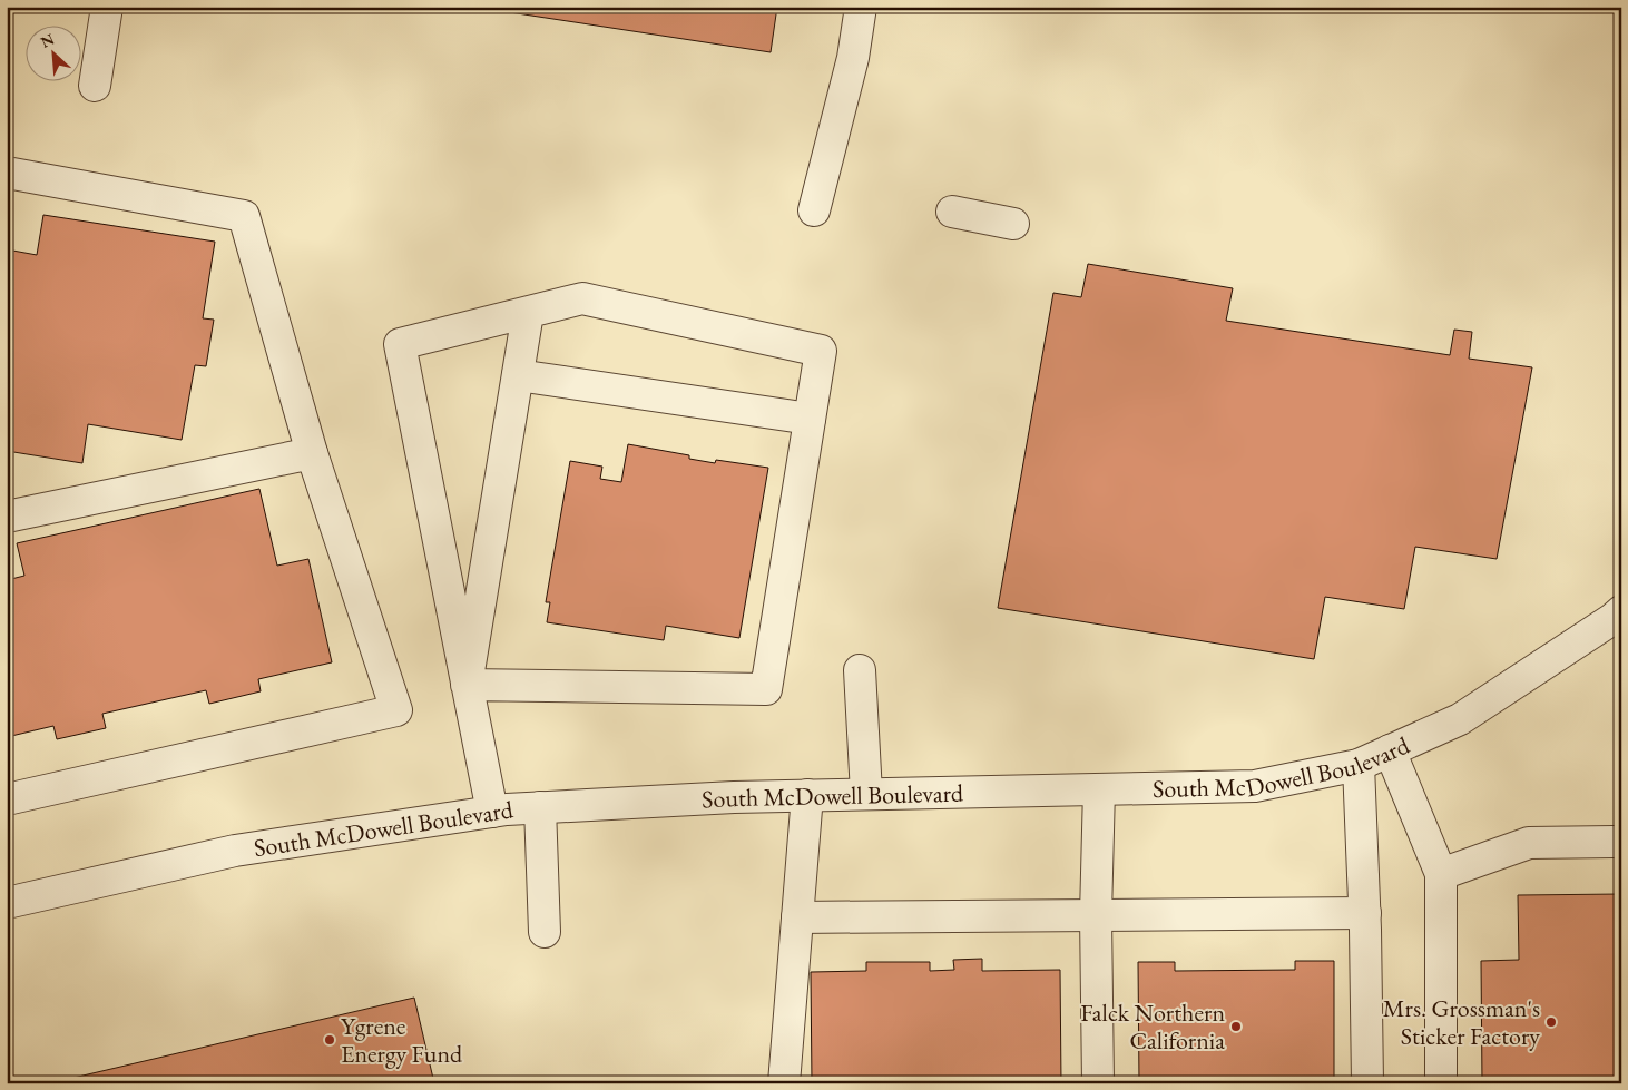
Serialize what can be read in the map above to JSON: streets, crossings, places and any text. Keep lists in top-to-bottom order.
{
  "streets": {
    "street": ["South McDowell Boulevard"]
  },
  "places": ["Mrs. Grossman's Sticker Factory", "Falck Northern California", "Ygrene Energy Fund"],
  "north": "top left"
}
